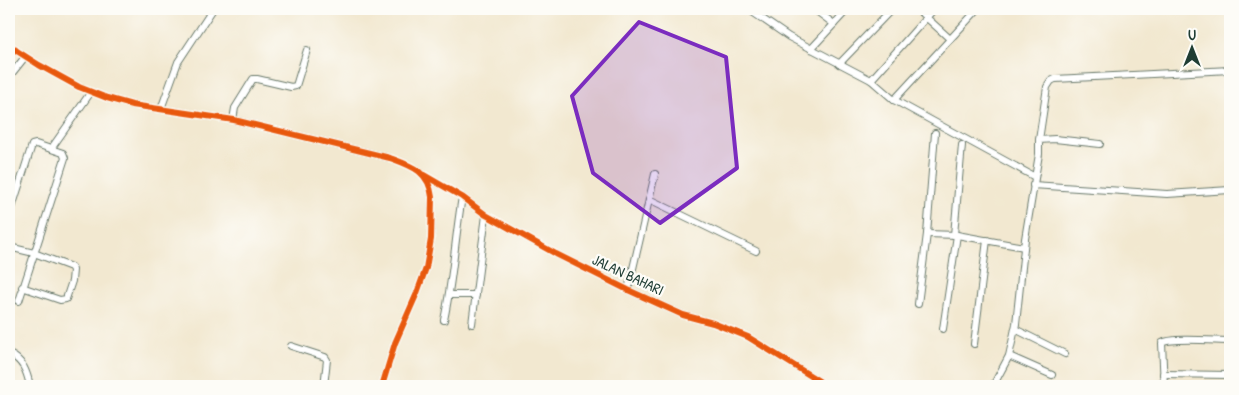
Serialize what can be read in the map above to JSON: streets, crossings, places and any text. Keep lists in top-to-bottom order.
{
  "streets": {
    "street": ["JALAN BAHARI"]
  },
  "north": "top"
}
